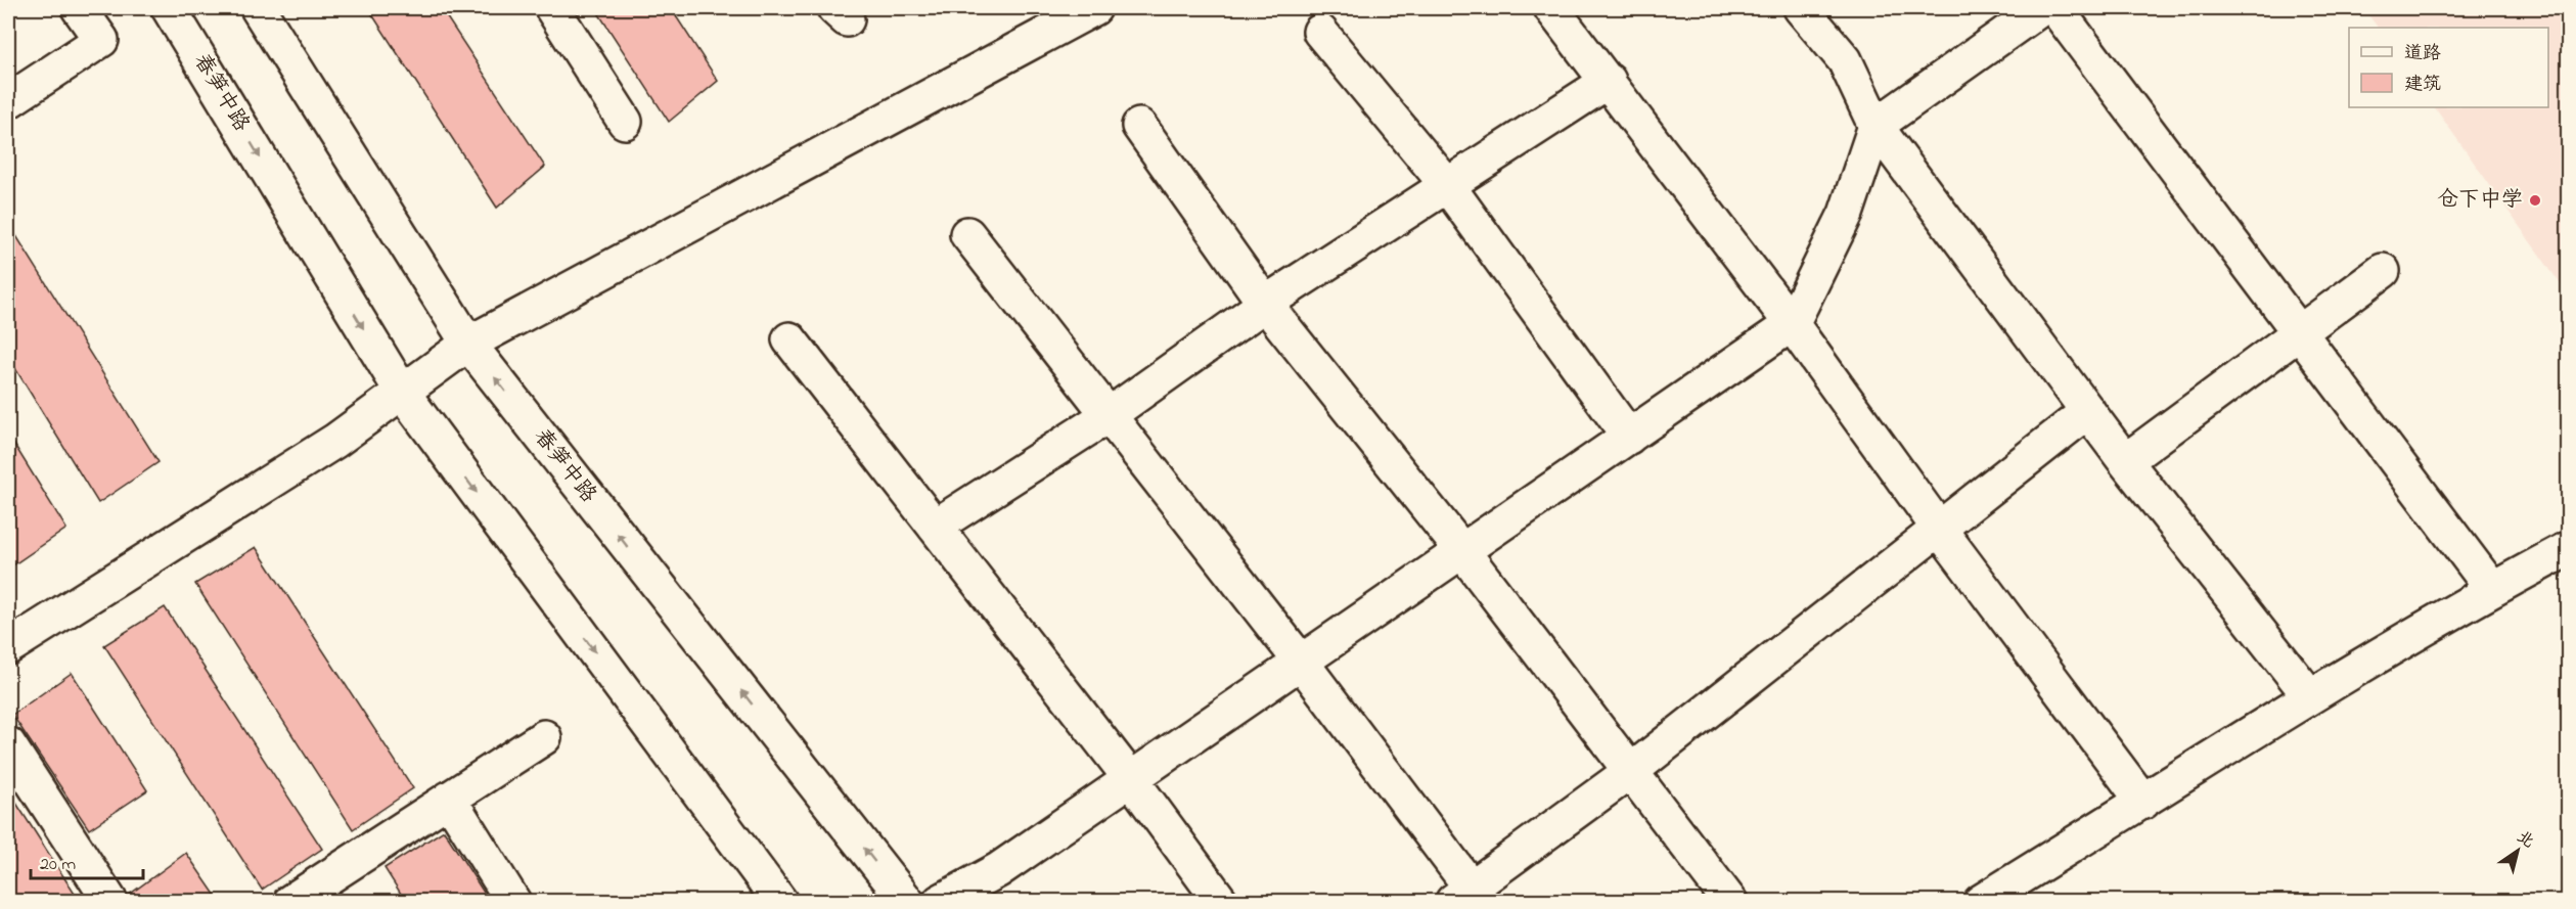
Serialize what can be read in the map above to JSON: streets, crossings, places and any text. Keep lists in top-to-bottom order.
{
  "streets": {
    "street": ["春笋中路"]
  },
  "places": ["仓下中学"],
  "legend": ["道路", "建筑"],
  "scale_bar": "20 m",
  "north": "top right"
}
